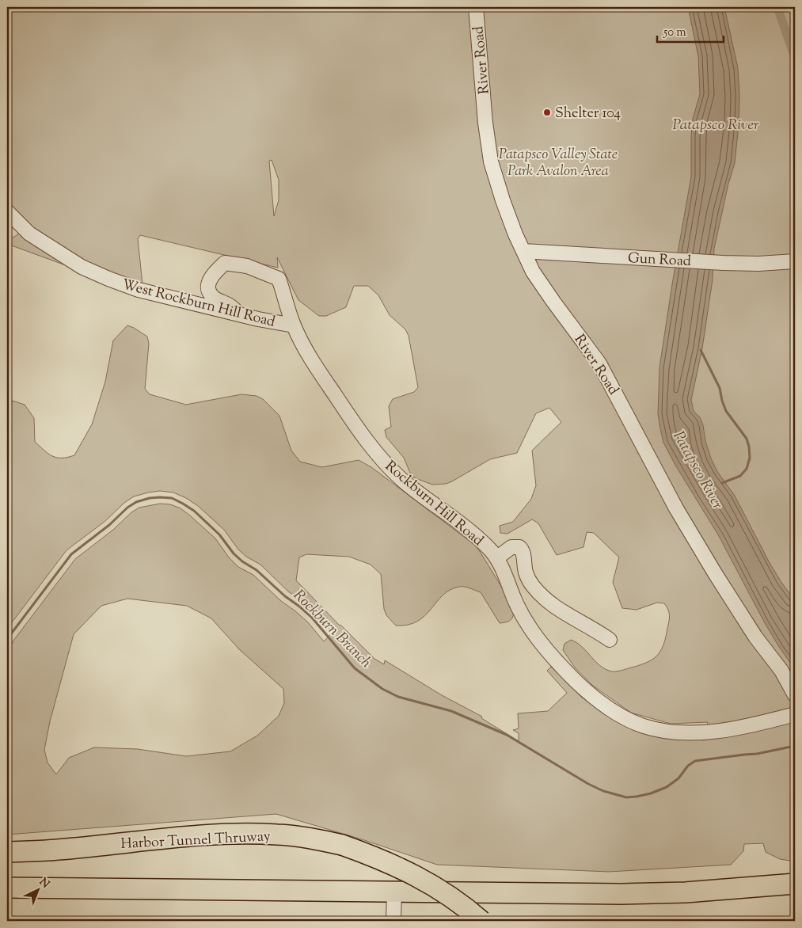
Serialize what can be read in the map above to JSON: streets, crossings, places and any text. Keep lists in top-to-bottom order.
{
  "streets": {
    "highway": ["Harbor Tunnel Thruway"],
    "street": [
      "River Road",
      "Gun Road",
      "West Rockburn Hill Road",
      "Rockburn Hill Road"
    ]
  },
  "crossings": [
    ["River Road", "Gun Road"],
    ["West Rockburn Hill Road", "Rockburn Hill Road"]
  ],
  "water": ["Patapsco River", "Rockburn Branch"],
  "parks": ["Patapsco Valley State Park Avalon Area"],
  "places": ["Shelter 104"],
  "scale_bar": "50 m",
  "north": "top right"
}
